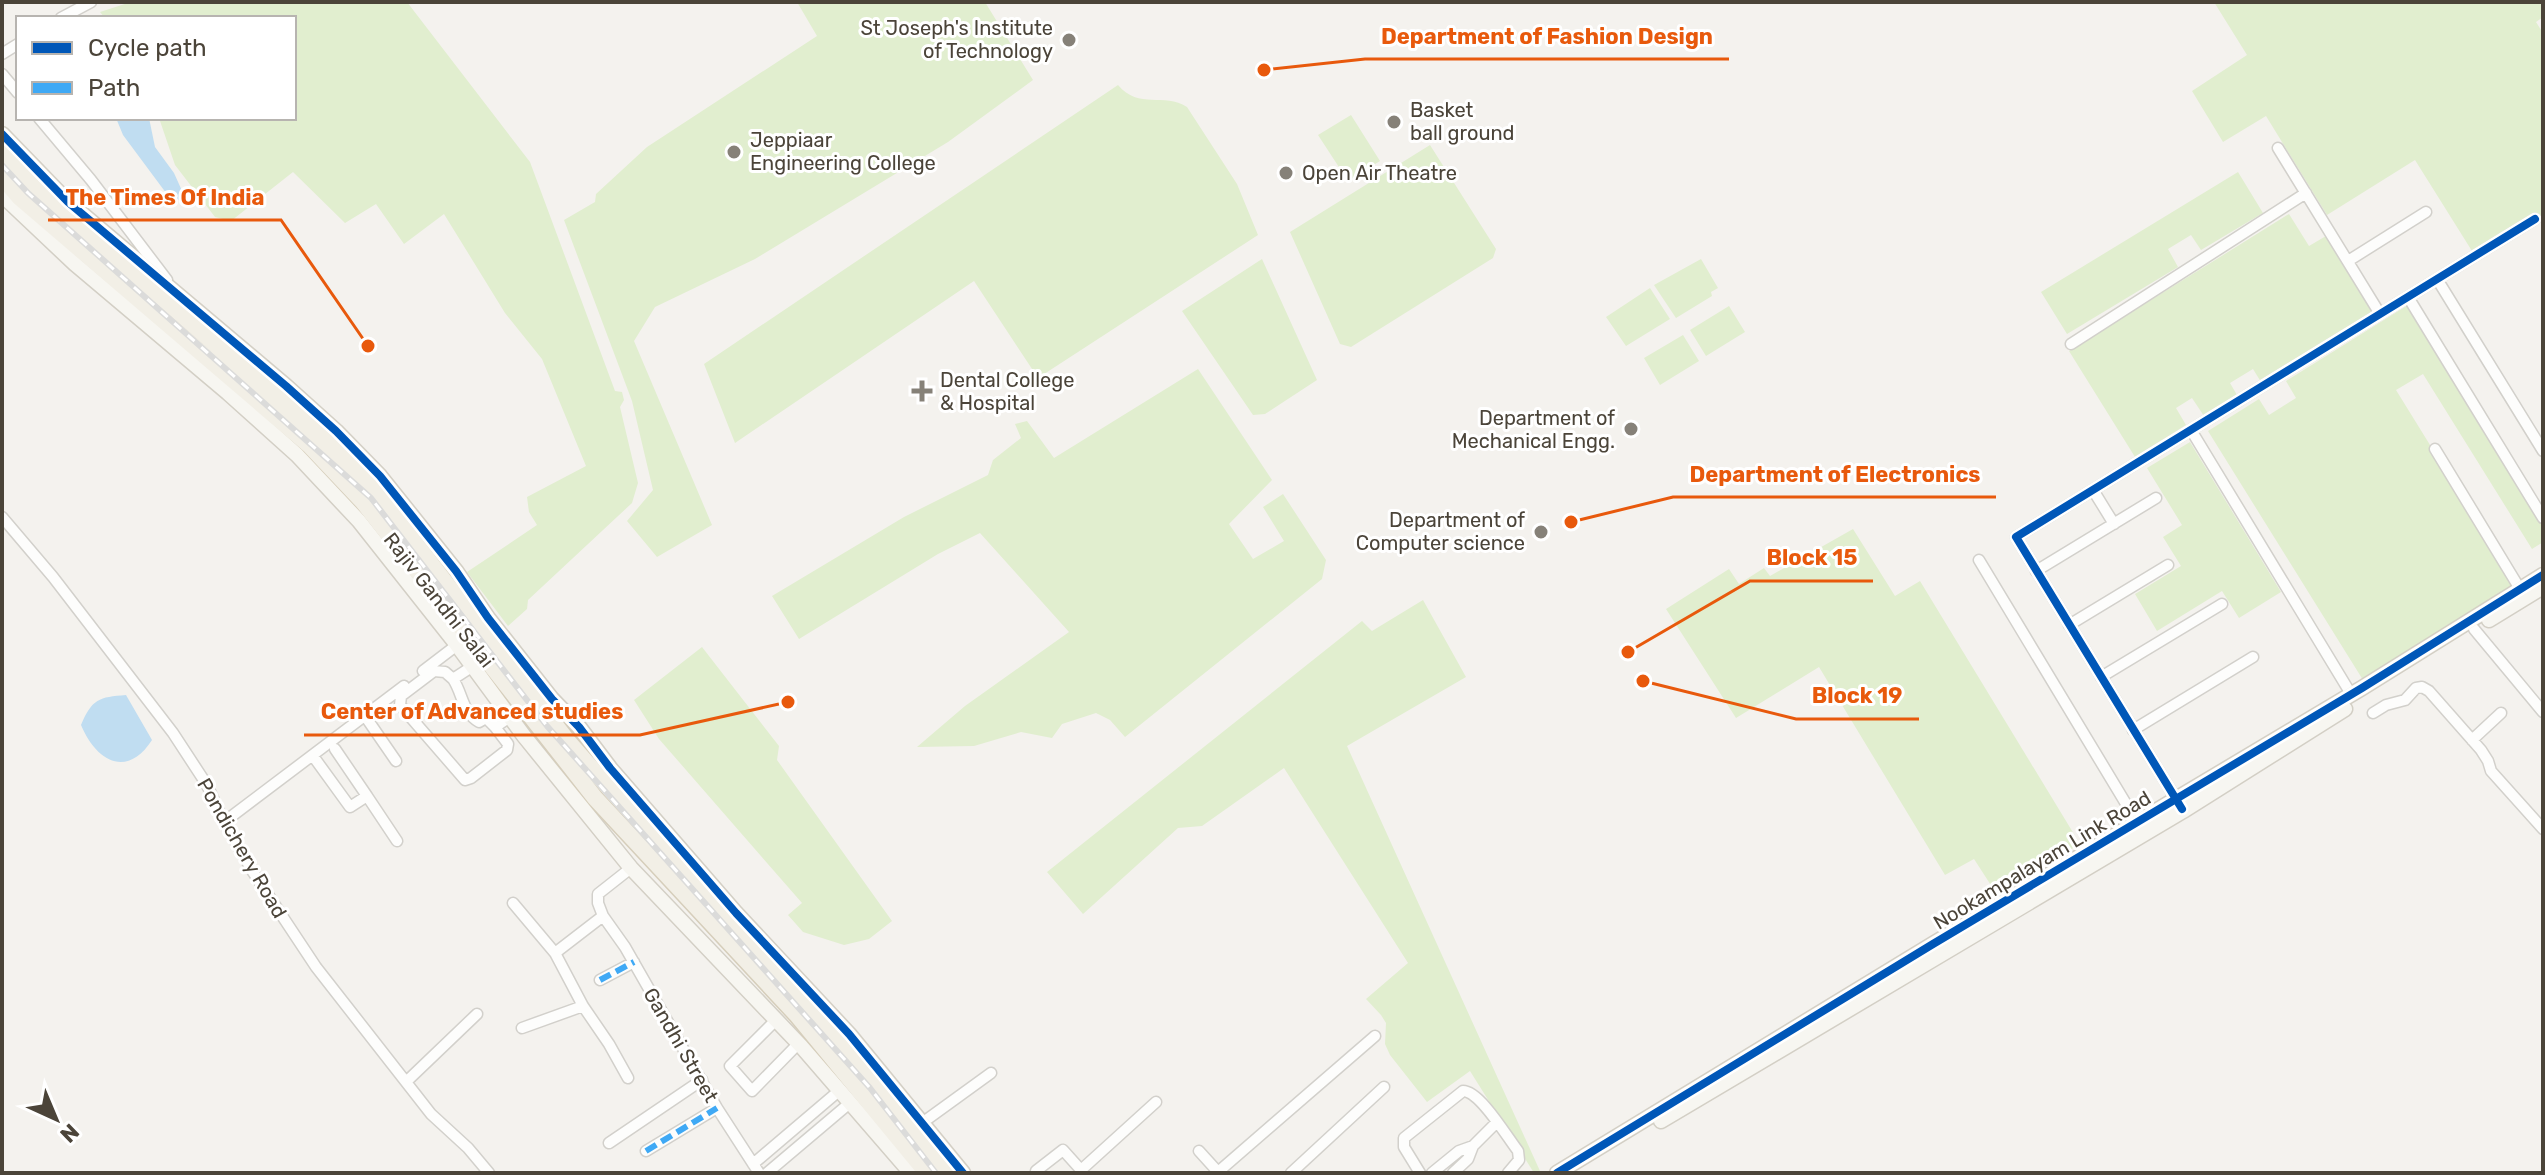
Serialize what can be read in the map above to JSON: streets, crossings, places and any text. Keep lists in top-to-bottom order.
{
  "streets": {
    "main road": ["Rajiv Gandhi Salai"],
    "street": ["Pondichery Road", "Nookampalayam Link Road", "Gandhi Street"]
  },
  "places": {
    "other": [
      "St Joseph's Institute of Technology",
      "Department of Fashion Design",
      "Basket ball ground",
      "Jeppiaar Engineering College",
      "Open Air Theatre",
      "The Times Of India",
      "Department of Mechanical Engg.",
      "Department of Electronics",
      "Department of Computer science",
      "Block 15",
      "Block 19",
      "Center of Advanced studies"
    ],
    "health": ["Dental College & Hospital"]
  },
  "legend": ["Cycle path", "Path"],
  "north": "bottom right"
}
